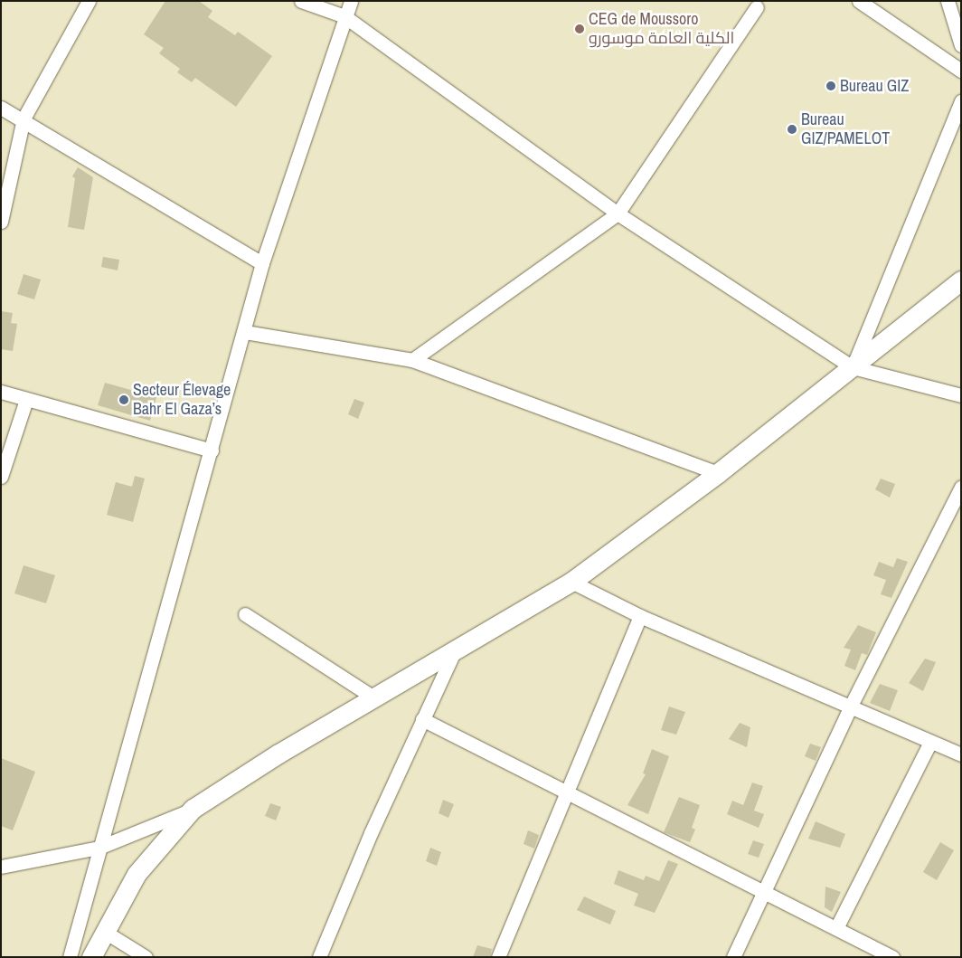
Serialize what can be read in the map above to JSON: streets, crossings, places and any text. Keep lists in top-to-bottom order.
{
  "places": [
    "CEG de Moussoro الكلية العامة موسورو",
    "Bureau GIZ",
    "Bureau GIZ/PAMELOT",
    "Secteur Élevage Bahr El Gaza’s"
  ]
}
